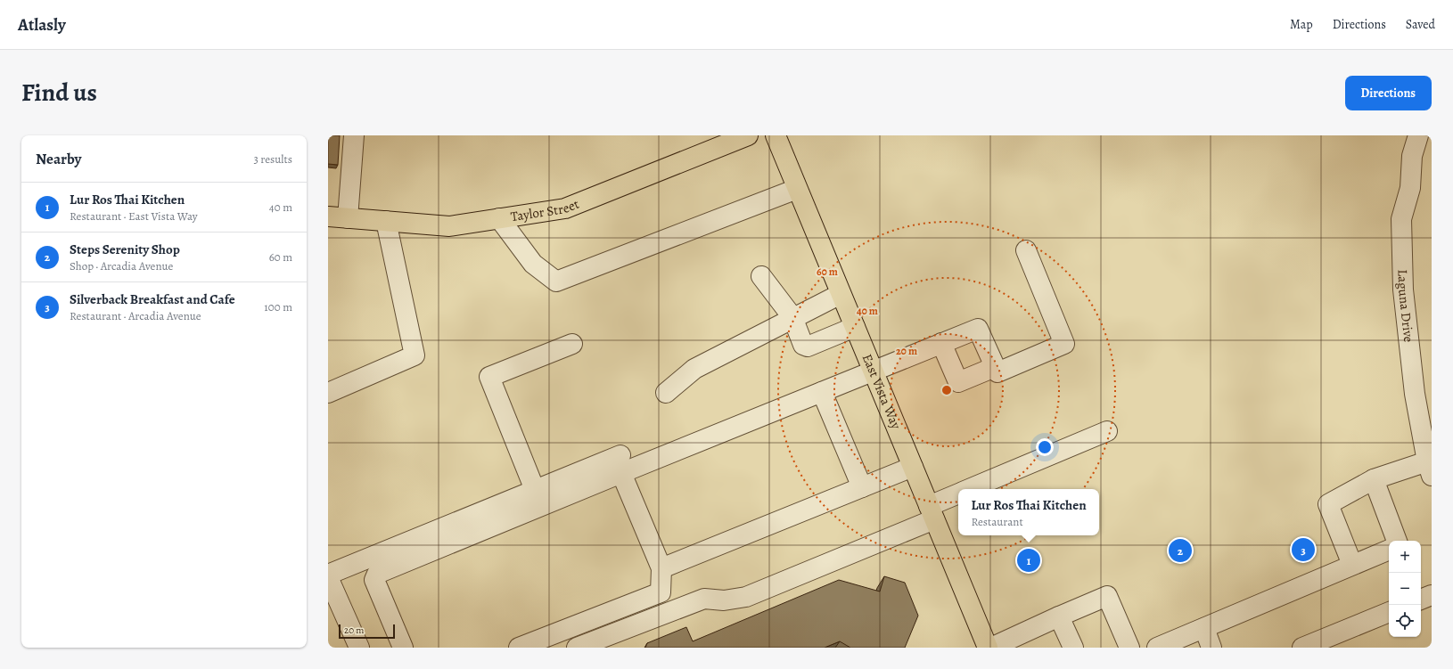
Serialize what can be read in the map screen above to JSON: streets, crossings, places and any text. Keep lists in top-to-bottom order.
{
  "streets": {
    "main road": ["Taylor Street", "East Vista Way"],
    "street": ["Laguna Drive"]
  },
  "scale_bar": "20 m",
  "page": {
    "header": "Atlasly",
    "nav": ["Map", "Directions", "Saved"],
    "title": "Find us",
    "buttons": "Directions",
    "heading": ["Nearby", "3 results"],
    "list": [
      {
        "mark": "1",
        "name": "Lur Ros Thai Kitchen",
        "note": "Restaurant · East Vista Way",
        "value": "40 m"
      },
      {
        "mark": "2",
        "name": "Steps Serenity Shop",
        "note": "Shop · Arcadia Avenue",
        "value": "60 m"
      },
      {
        "mark": "3",
        "name": "Silverback Breakfast and Cafe",
        "note": "Restaurant · Arcadia Avenue",
        "value": "100 m"
      }
    ],
    "popup": ["Lur Ros Thai Kitchen", "Restaurant"],
    "pins": ["3", "2", "1"],
    "map_buttons": ["+", "−"],
    "scale": "20 m"
  },
  "rings": ["60 m", "40 m", "20 m"]
}
